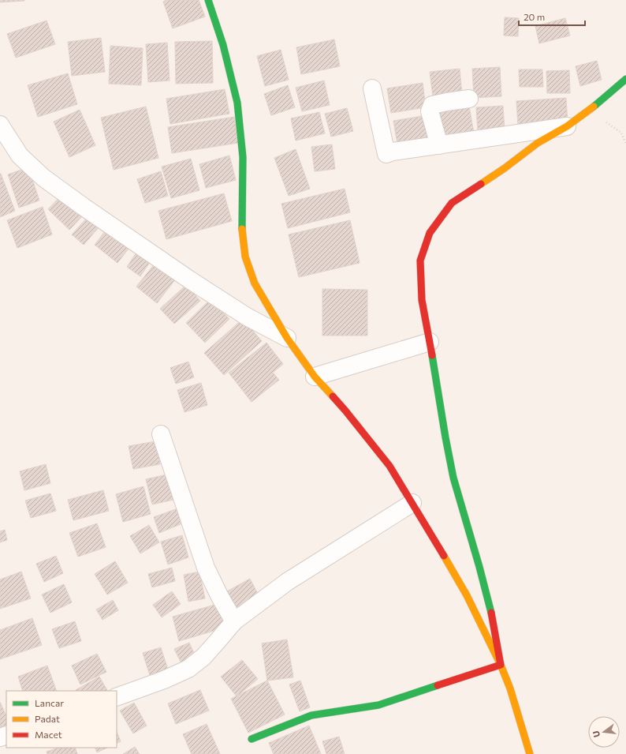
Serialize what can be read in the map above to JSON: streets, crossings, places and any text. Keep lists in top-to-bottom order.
{
  "legend": ["Lancar", "Padat", "Macet"],
  "scale_bar": "20 m",
  "north": "left"
}
